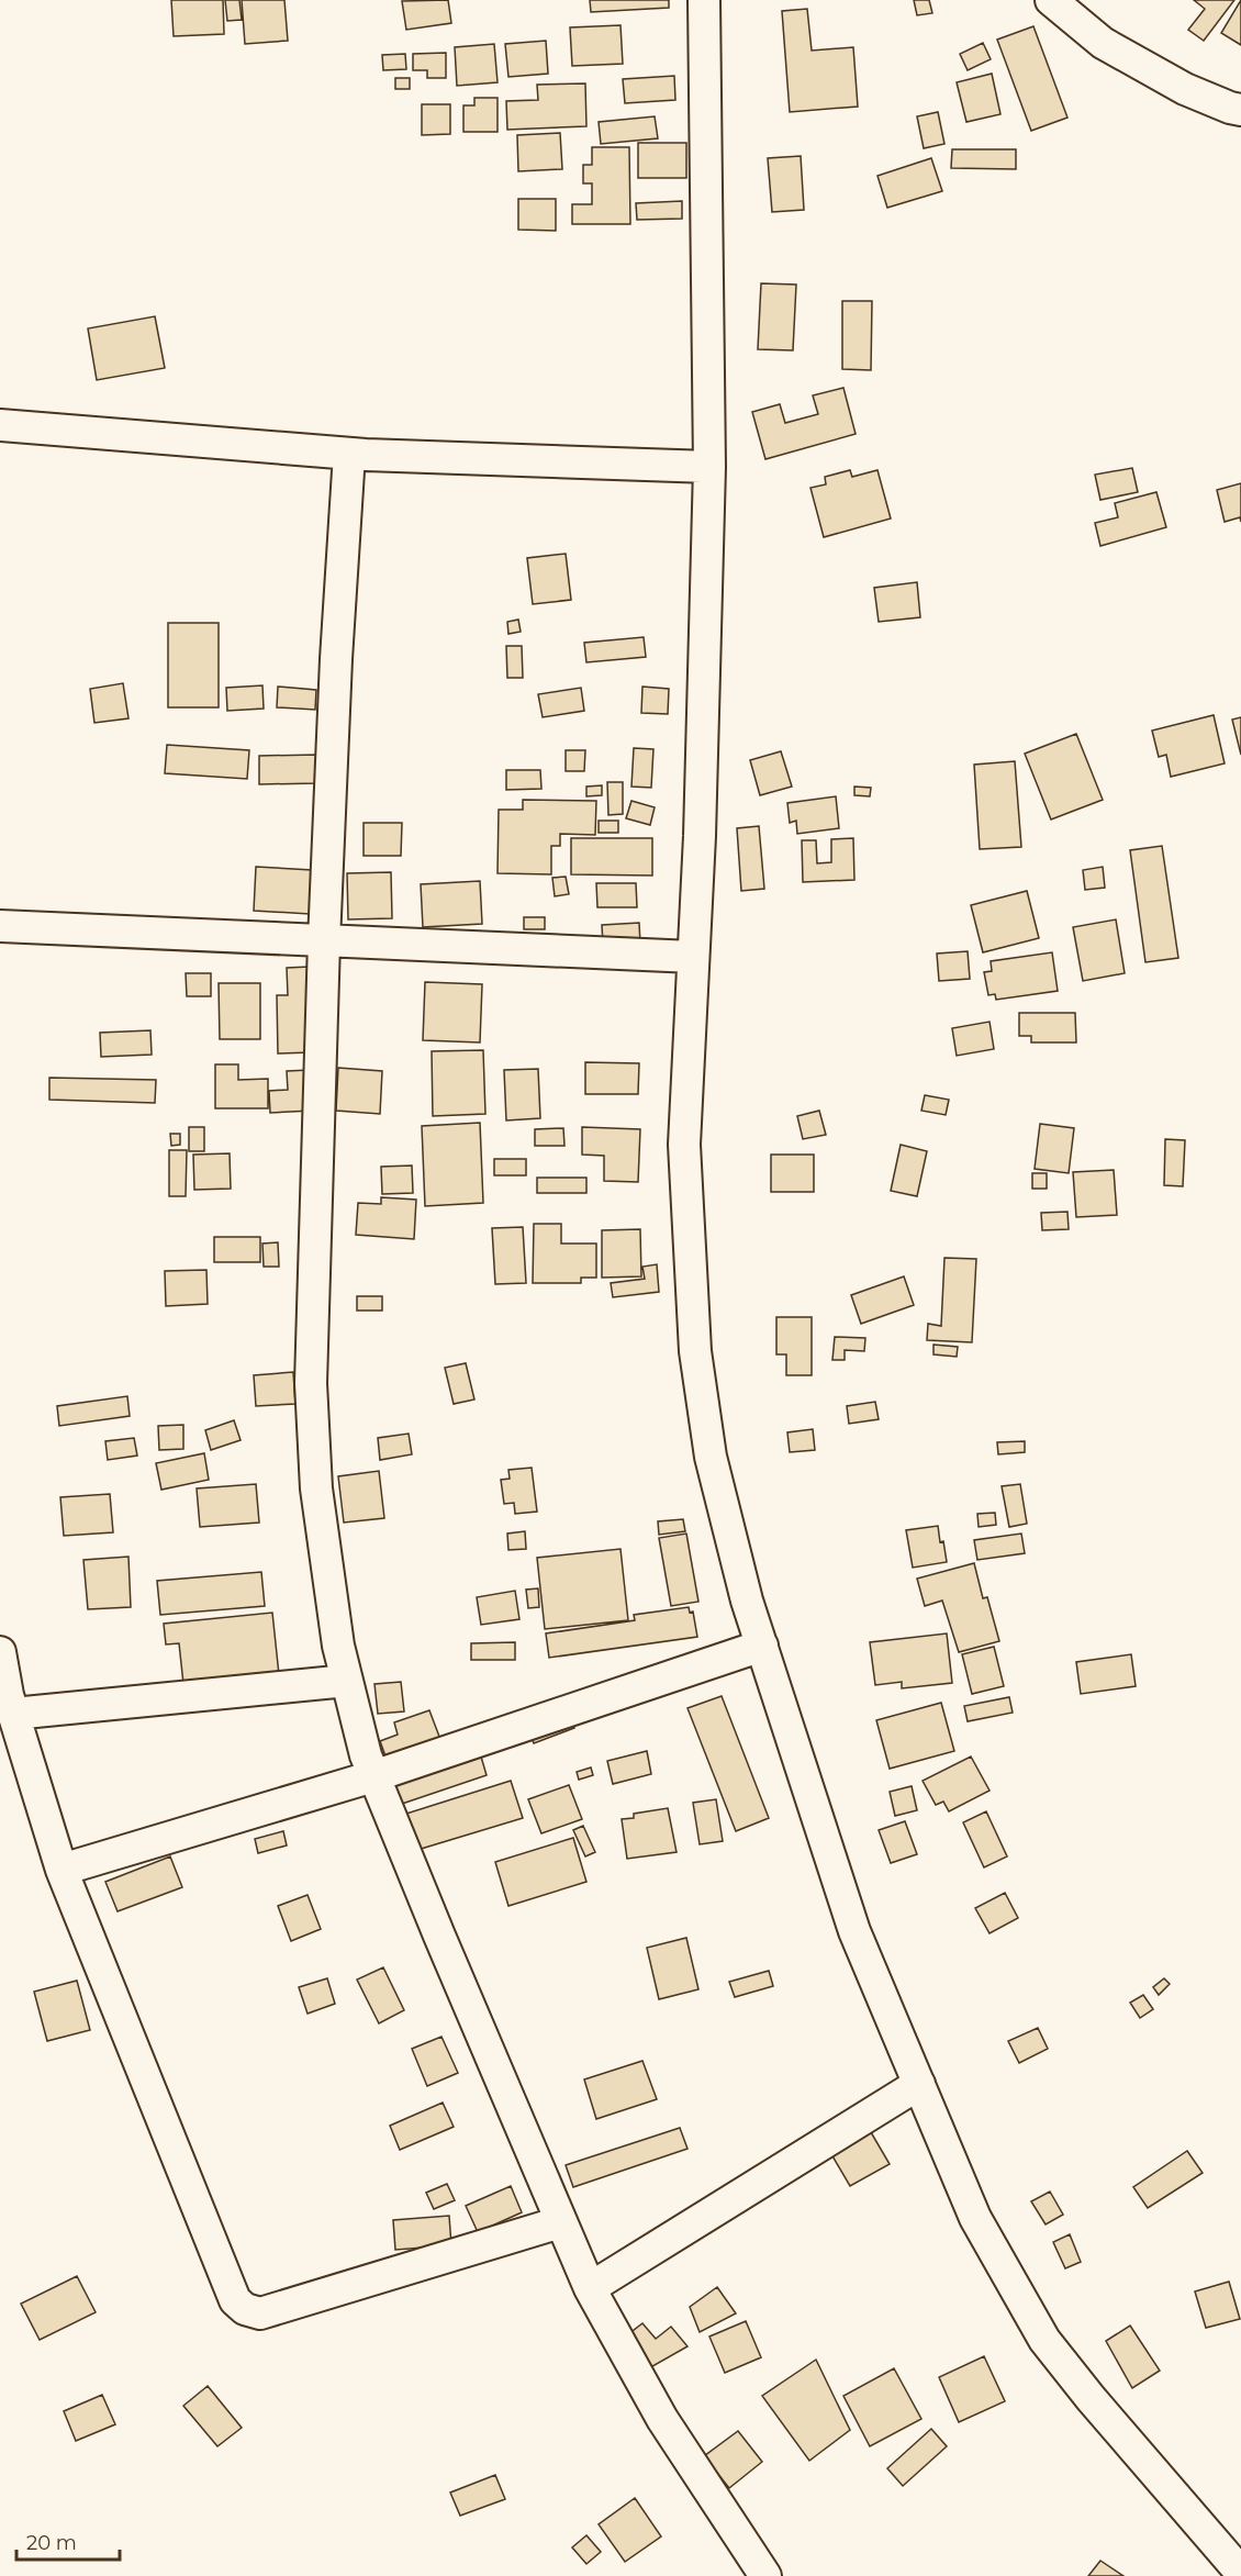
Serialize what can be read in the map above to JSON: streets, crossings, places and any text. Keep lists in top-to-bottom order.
{
  "scale_bar": "20 m"
}
